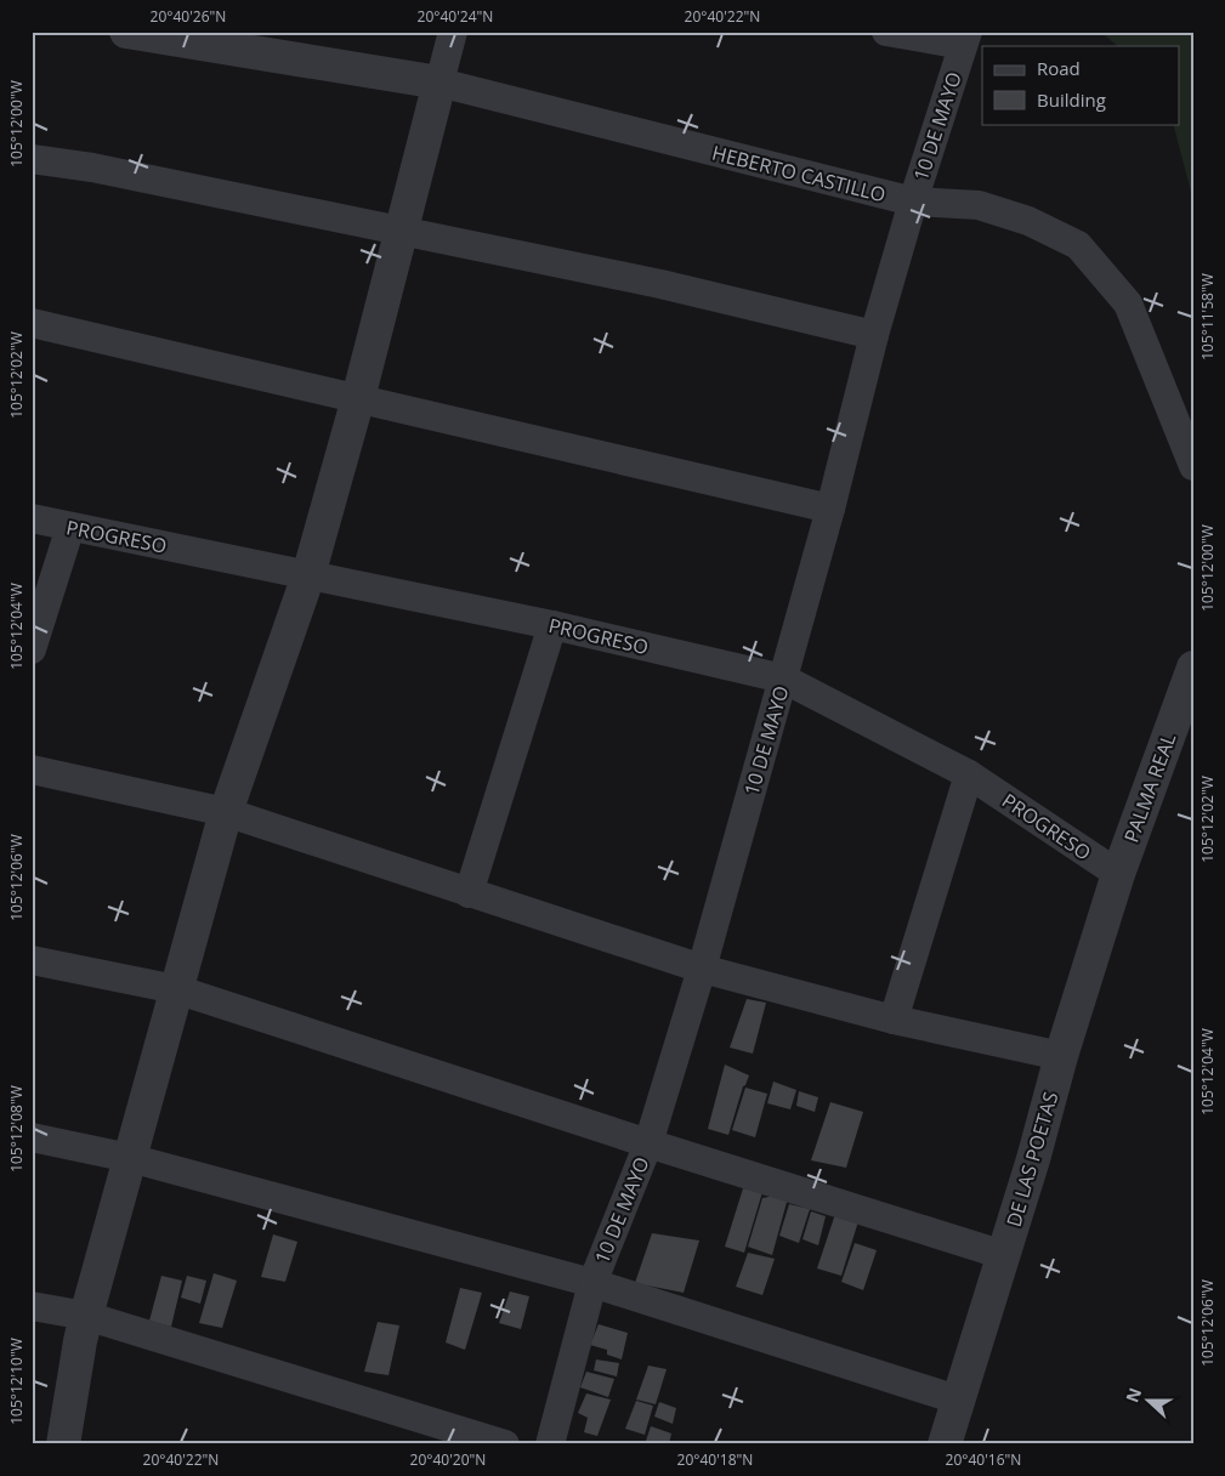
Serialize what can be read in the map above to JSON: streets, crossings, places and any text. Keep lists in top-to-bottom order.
{
  "streets": {
    "street": [
      "10 DE MAYO",
      "HEBERTO CASTILLO",
      "PROGRESO",
      "PALMA REAL",
      "DE LAS POETAS"
    ]
  },
  "crossings": [
    ["10 DE MAYO", "HEBERTO CASTILLO"],
    ["10 DE MAYO", "PROGRESO"],
    ["PROGRESO", "PALMA REAL"],
    ["PROGRESO", "DE LAS POETAS"],
    ["PALMA REAL", "DE LAS POETAS"]
  ],
  "legend": ["Road", "Building"],
  "north": "left",
  "coordinates": [
    "20°40'26\"N",
    "20°40'24\"N",
    "20°40'22\"N",
    "105°12'00\"W",
    "105°11'58\"W",
    "105°12'02\"W",
    "105°12'04\"W",
    "105°12'06\"W",
    "105°12'08\"W",
    "105°12'10\"W",
    "20°40'20\"N",
    "20°40'18\"N",
    "20°40'16\"N"
  ]
}
